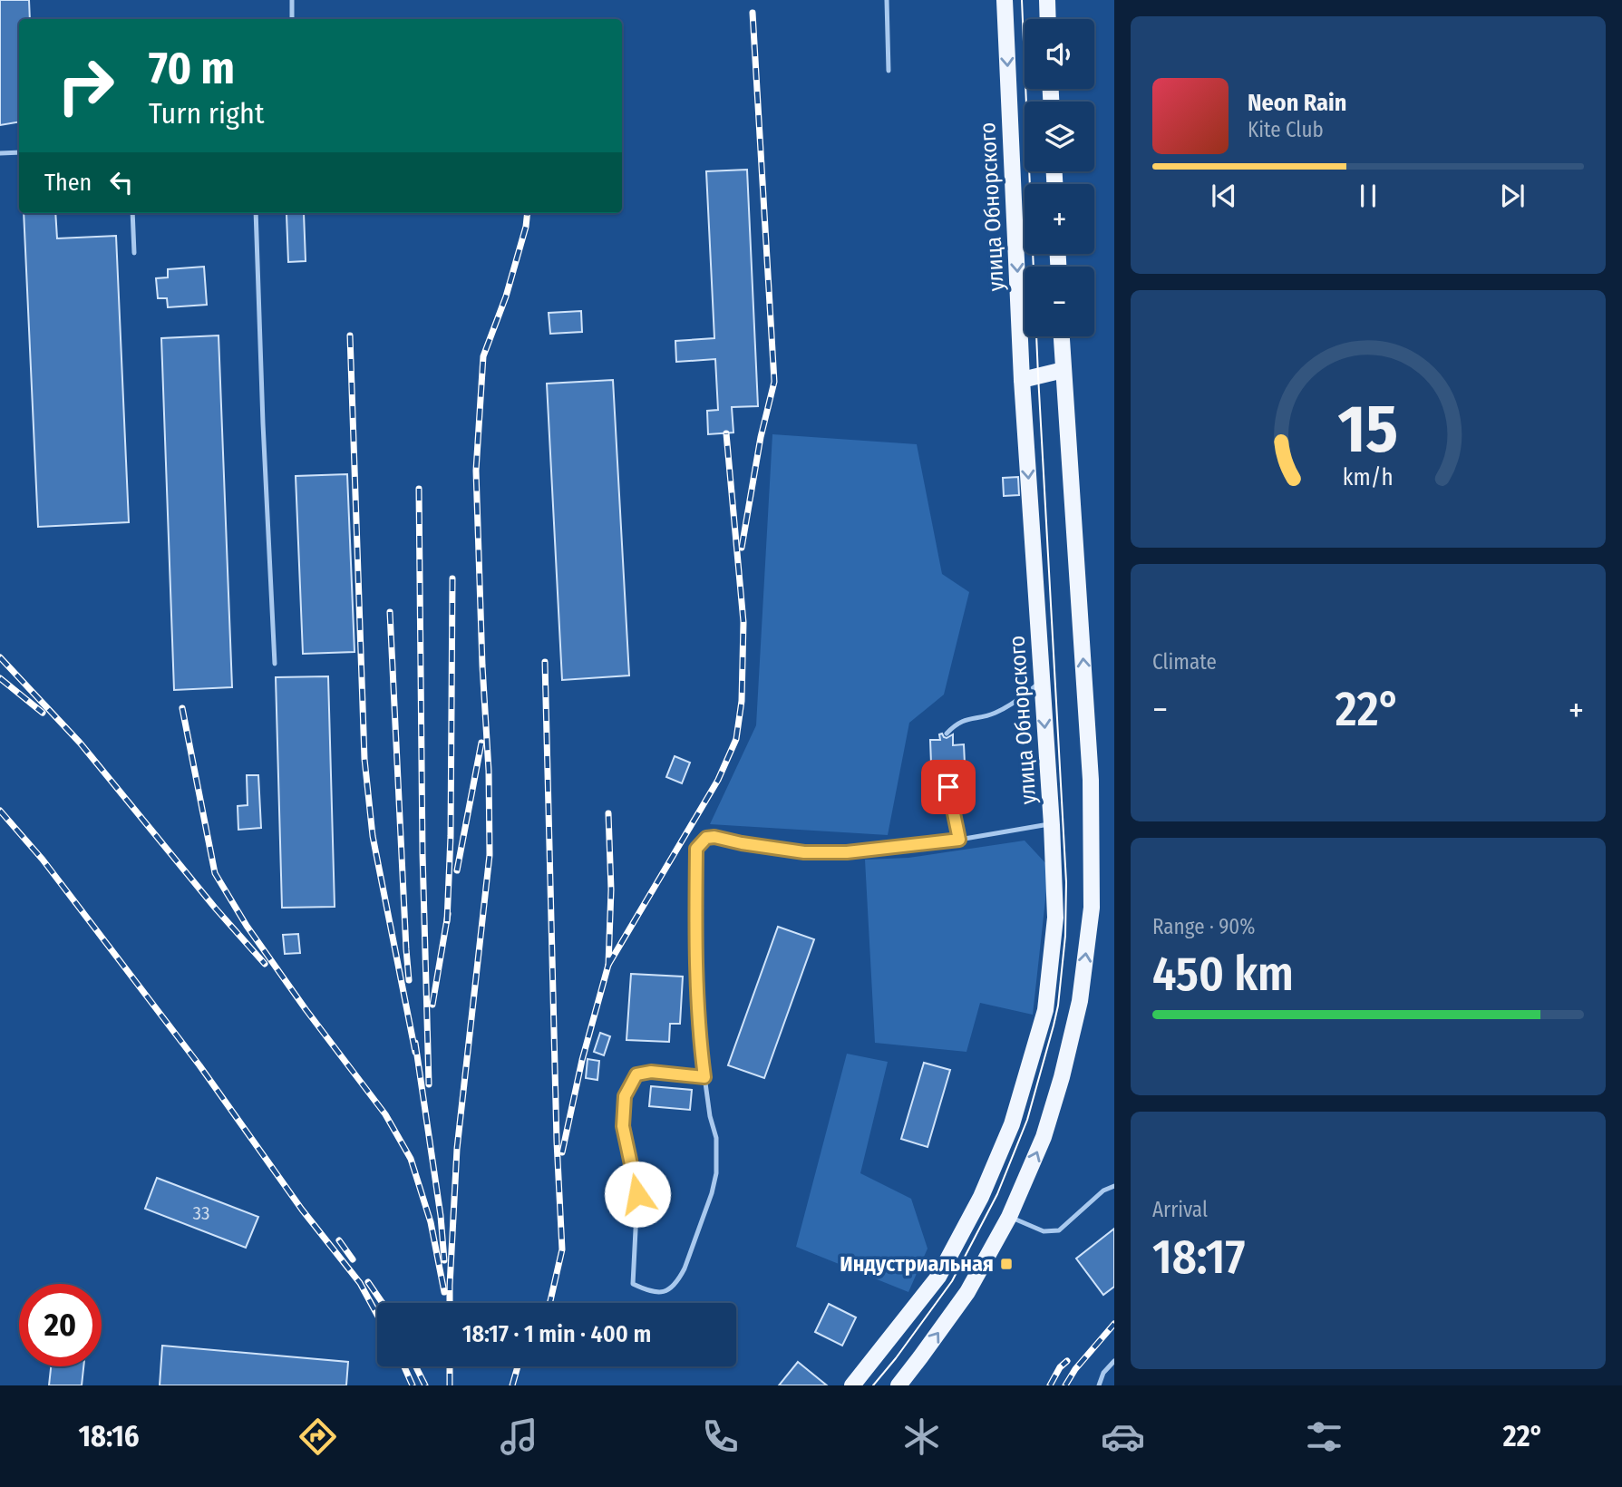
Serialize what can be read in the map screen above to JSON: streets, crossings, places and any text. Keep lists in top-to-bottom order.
{
  "streets": {
    "main road": ["улица Обнорского"]
  },
  "places": {
    "transit": ["Индустриальная"]
  },
  "house_numbers": ["33"],
  "page": {
    "map_buttons": ["+", "−"],
    "turn": ["70 m", "Turn right"],
    "song": ["Neon Rain", "Kite Club"],
    "then": "Then",
    "tile": [
      "Climate",
      ["Range · 90%", "450 km"],
      ["Arrival", "18:17"]
    ],
    "heat": ["−", "22°", "+"],
    "limit": "20",
    "trip": "18:17 · 1 min · 400 m",
    "tabs": ["18:16", "22°"],
    "gauge": ["15", "km/h"]
  }
}
